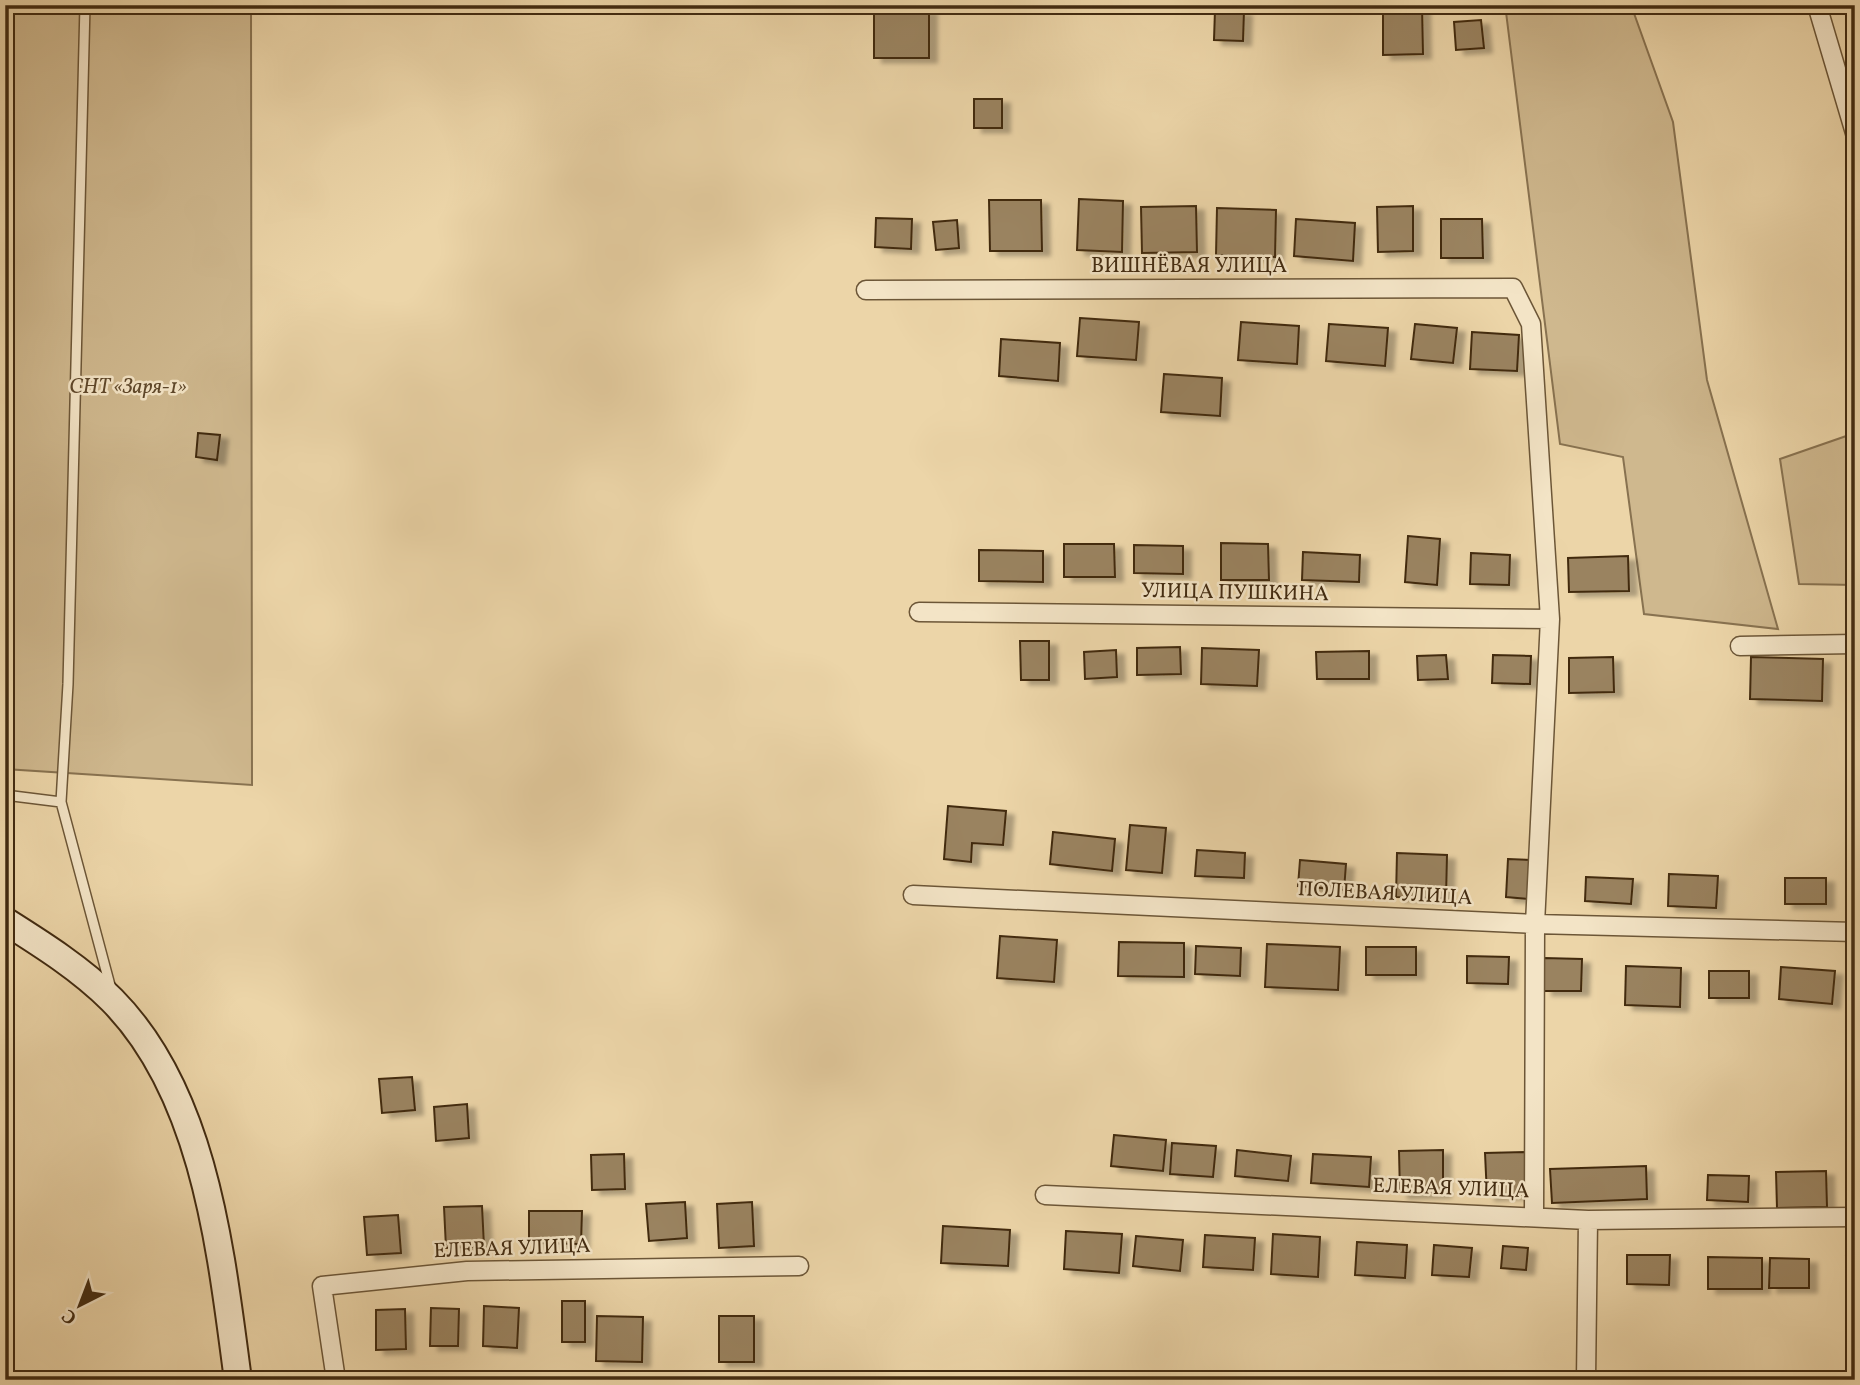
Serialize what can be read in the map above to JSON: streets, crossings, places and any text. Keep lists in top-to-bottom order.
{
  "streets": {
    "street": [
      "ВИШНЁВАЯ УЛИЦА",
      "УЛИЦА ПУШКИНА",
      "ПОЛЕВАЯ УЛИЦА",
      "ЕЛЕВАЯ УЛИЦА"
    ]
  },
  "crossings": [
    ["ВИШНЁВАЯ УЛИЦА", "УЛИЦА ПУШКИНА"]
  ],
  "parks": ["СНТ «Заря-1»"],
  "north": "bottom left"
}
